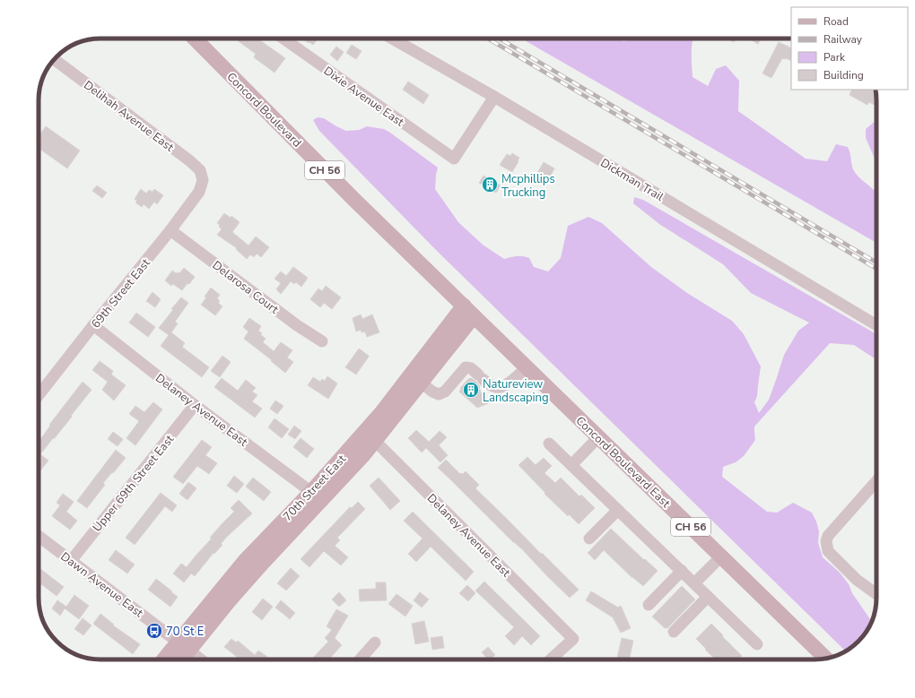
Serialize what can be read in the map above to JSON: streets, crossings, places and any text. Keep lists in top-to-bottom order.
{
  "streets": {
    "main road": [
      "Concord Boulevard",
      "CH 56",
      "Concord Boulevard East",
      "70th Street East"
    ],
    "street": [
      "Dixie Avenue East",
      "Delihah Avenue East",
      "Dickman Trail",
      "Delarosa Court",
      "69th Street East",
      "Delaney Avenue East",
      "Upper 69th Street East",
      "Dawn Avenue East"
    ]
  },
  "crossings": [
    ["Dixie Avenue East", "Dickman Trail"],
    ["Concord Boulevard", "Concord Boulevard East"],
    ["Concord Boulevard", "70th Street East"],
    ["Delihah Avenue East", "69th Street East"],
    ["Delarosa Court", "69th Street East"],
    ["69th Street East", "Delaney Avenue East"],
    ["Delaney Avenue East", "Upper 69th Street East"],
    ["Delaney Avenue East", "70th Street East"],
    ["Concord Boulevard East", "70th Street East"],
    ["Upper 69th Street East", "Dawn Avenue East"],
    ["70th Street East", "Dawn Avenue East"]
  ],
  "places": {
    "building": ["Mcphillips Trucking", "Natureview Landscaping"],
    "bus stop": ["70 St E"]
  },
  "legend": [
    "Road",
    "Railway",
    "Park",
    "Building"
  ]
}
